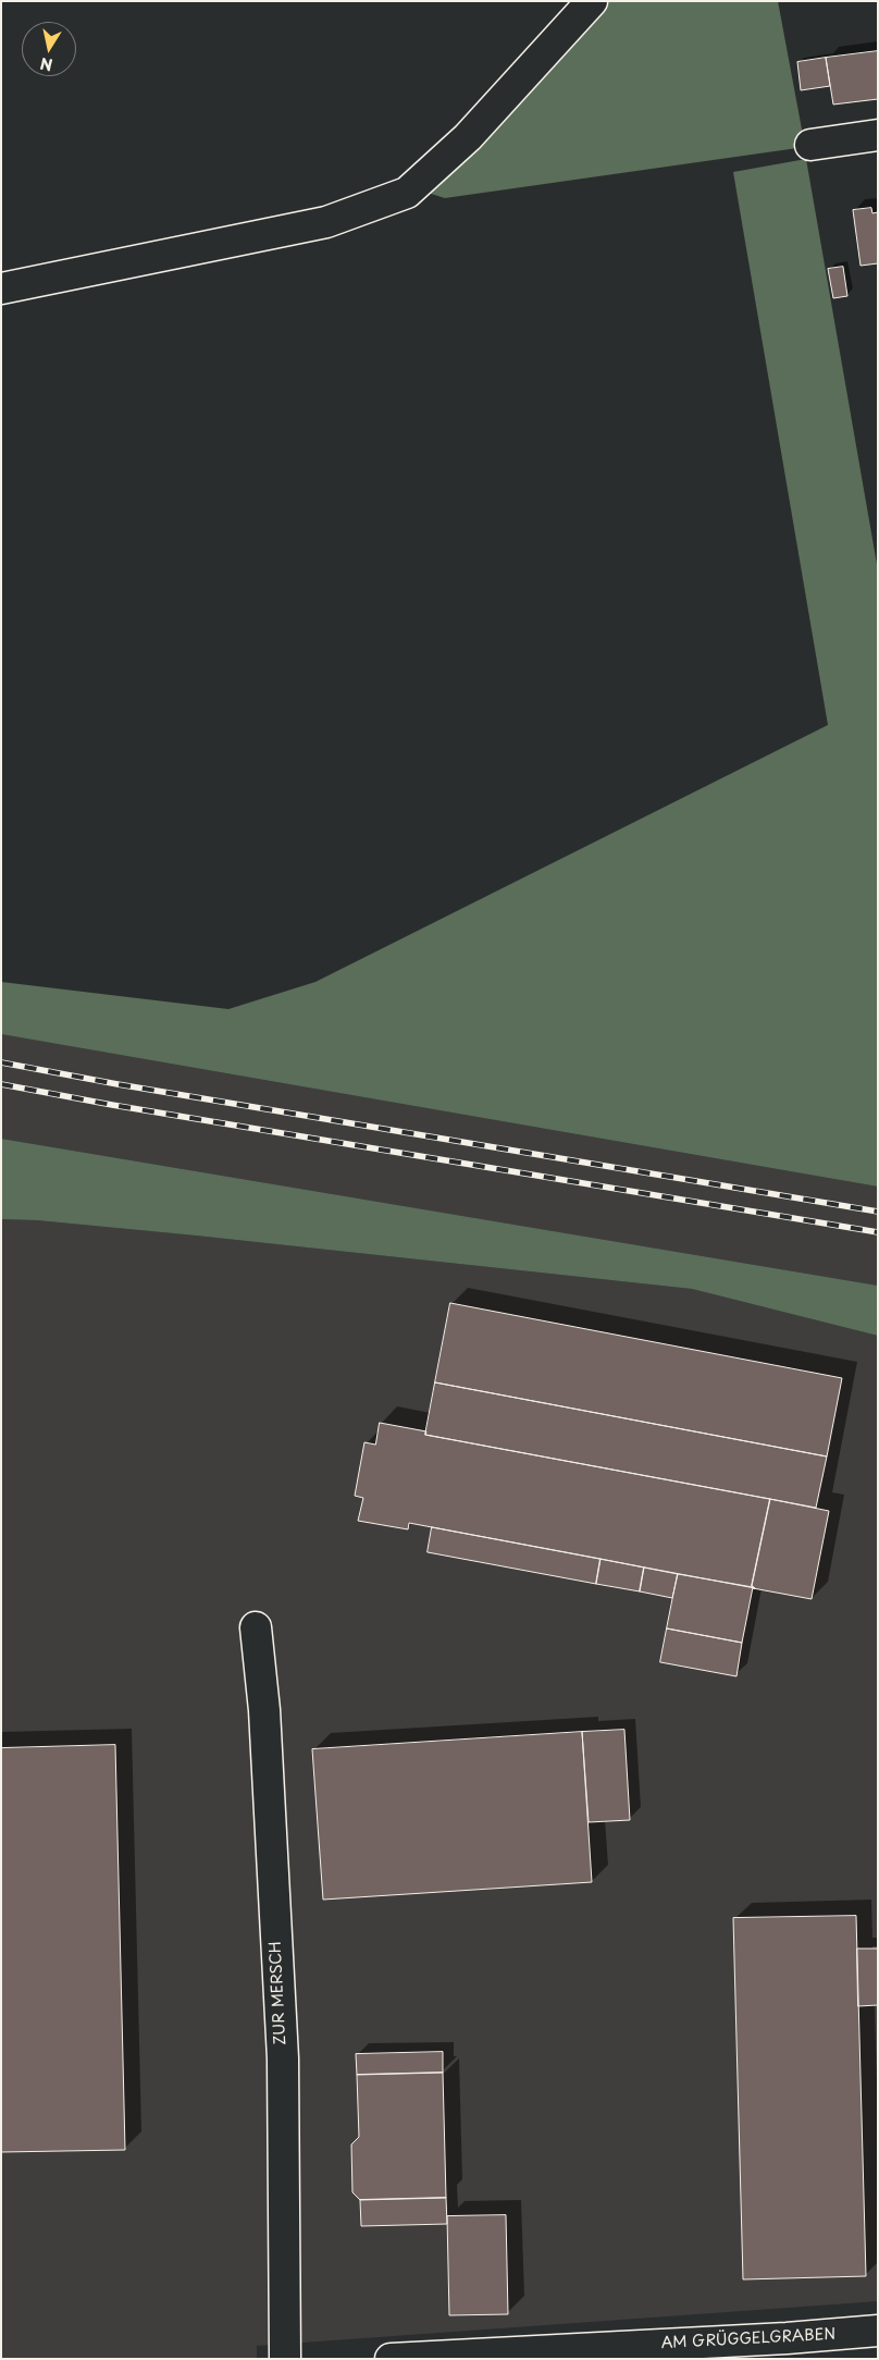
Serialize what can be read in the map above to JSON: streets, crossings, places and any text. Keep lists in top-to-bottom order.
{
  "streets": {
    "street": ["ZUR MERSCH", "AM GRÜGGELGRABEN"]
  },
  "north": "bottom"
}
